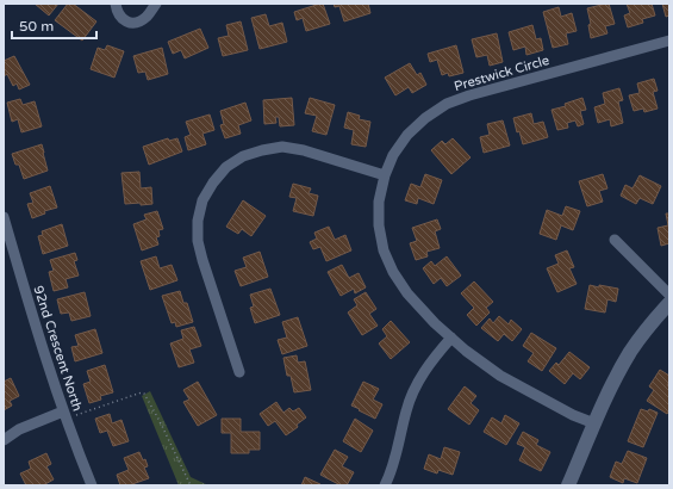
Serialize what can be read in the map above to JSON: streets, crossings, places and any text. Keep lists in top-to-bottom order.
{
  "streets": {
    "street": ["Prestwick Circle", "92nd Crescent North"]
  },
  "scale_bar": "50 m"
}
